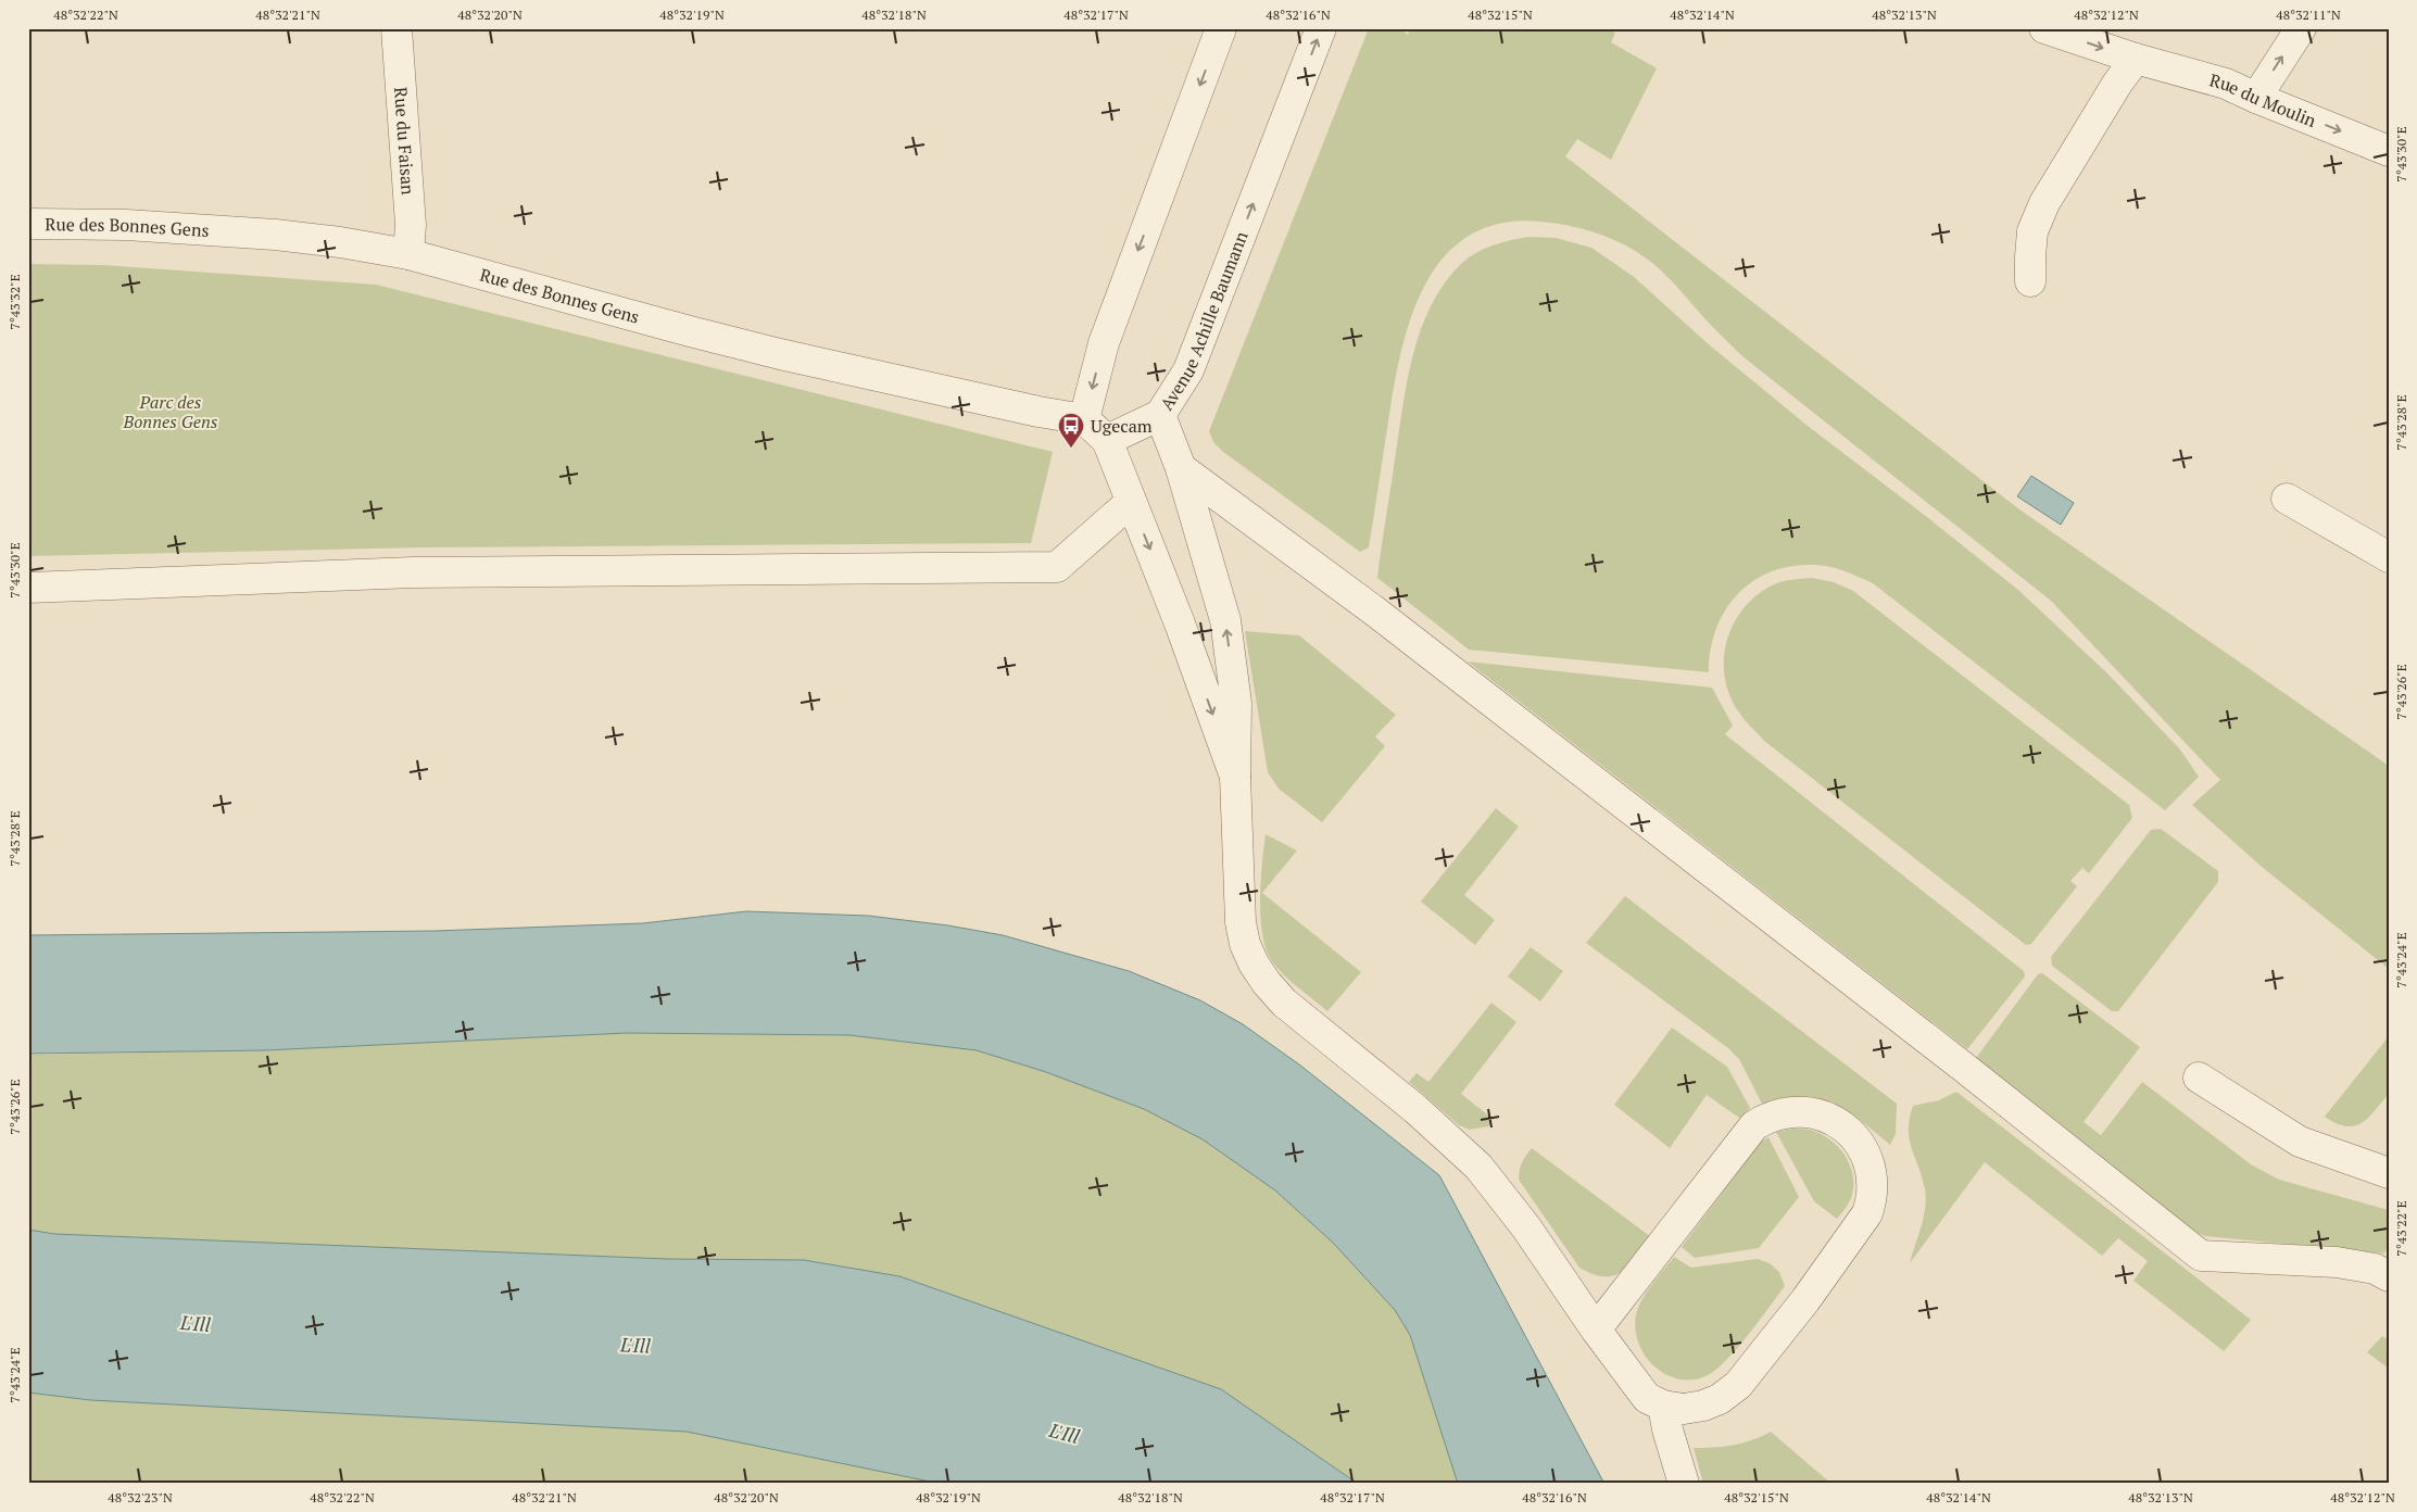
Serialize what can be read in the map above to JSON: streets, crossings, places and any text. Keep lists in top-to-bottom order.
{
  "streets": {
    "street": [
      "Rue du Moulin",
      "Rue du Faisan",
      "Rue des Bonnes Gens",
      "Avenue Achille Baumann"
    ]
  },
  "crossings": [
    ["Rue du Faisan", "Rue des Bonnes Gens"]
  ],
  "one_way": ["Rue du Moulin"],
  "water": ["L'Ill"],
  "parks": ["Parc des Bonnes Gens"],
  "places": {
    "bus stop": ["Ugecam"]
  },
  "coordinates": [
    "48°32'22\"N",
    "48°32'21\"N",
    "48°32'20\"N",
    "48°32'19\"N",
    "48°32'18\"N",
    "48°32'17\"N",
    "48°32'16\"N",
    "48°32'15\"N",
    "48°32'14\"N",
    "48°32'13\"N",
    "48°32'12\"N",
    "48°32'11\"N",
    "7°43'30\"E",
    "7°43'32\"E",
    "7°43'28\"E",
    "7°43'26\"E",
    "7°43'24\"E",
    "7°43'22\"E",
    "48°32'23\"N"
  ]
}
